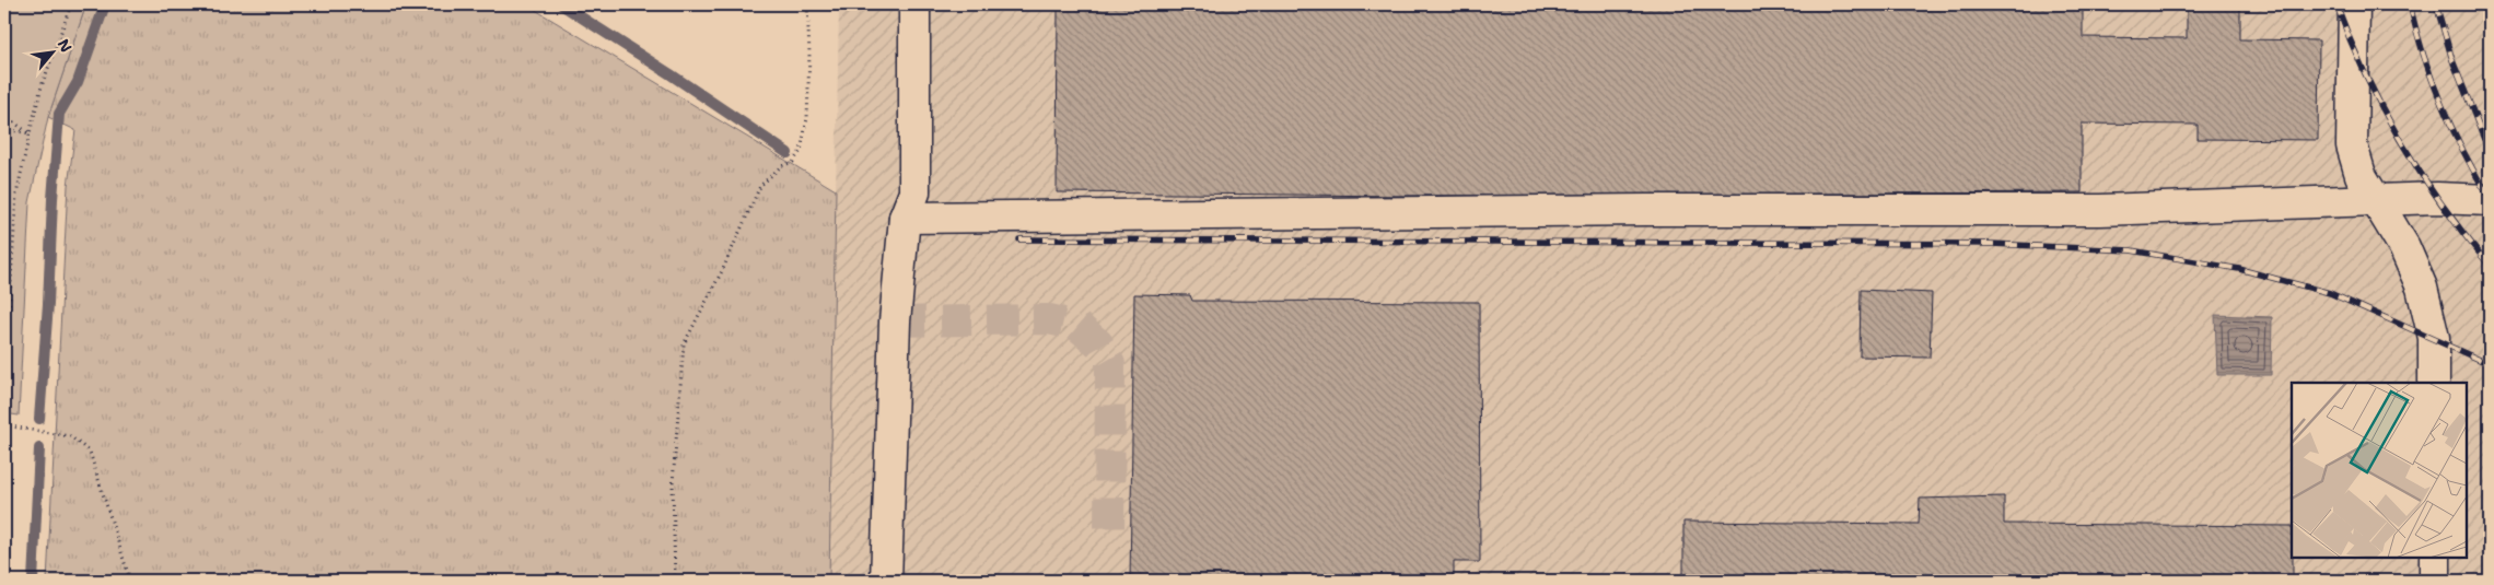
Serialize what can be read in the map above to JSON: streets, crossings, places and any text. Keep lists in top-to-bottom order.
{
  "north": "top right"
}
